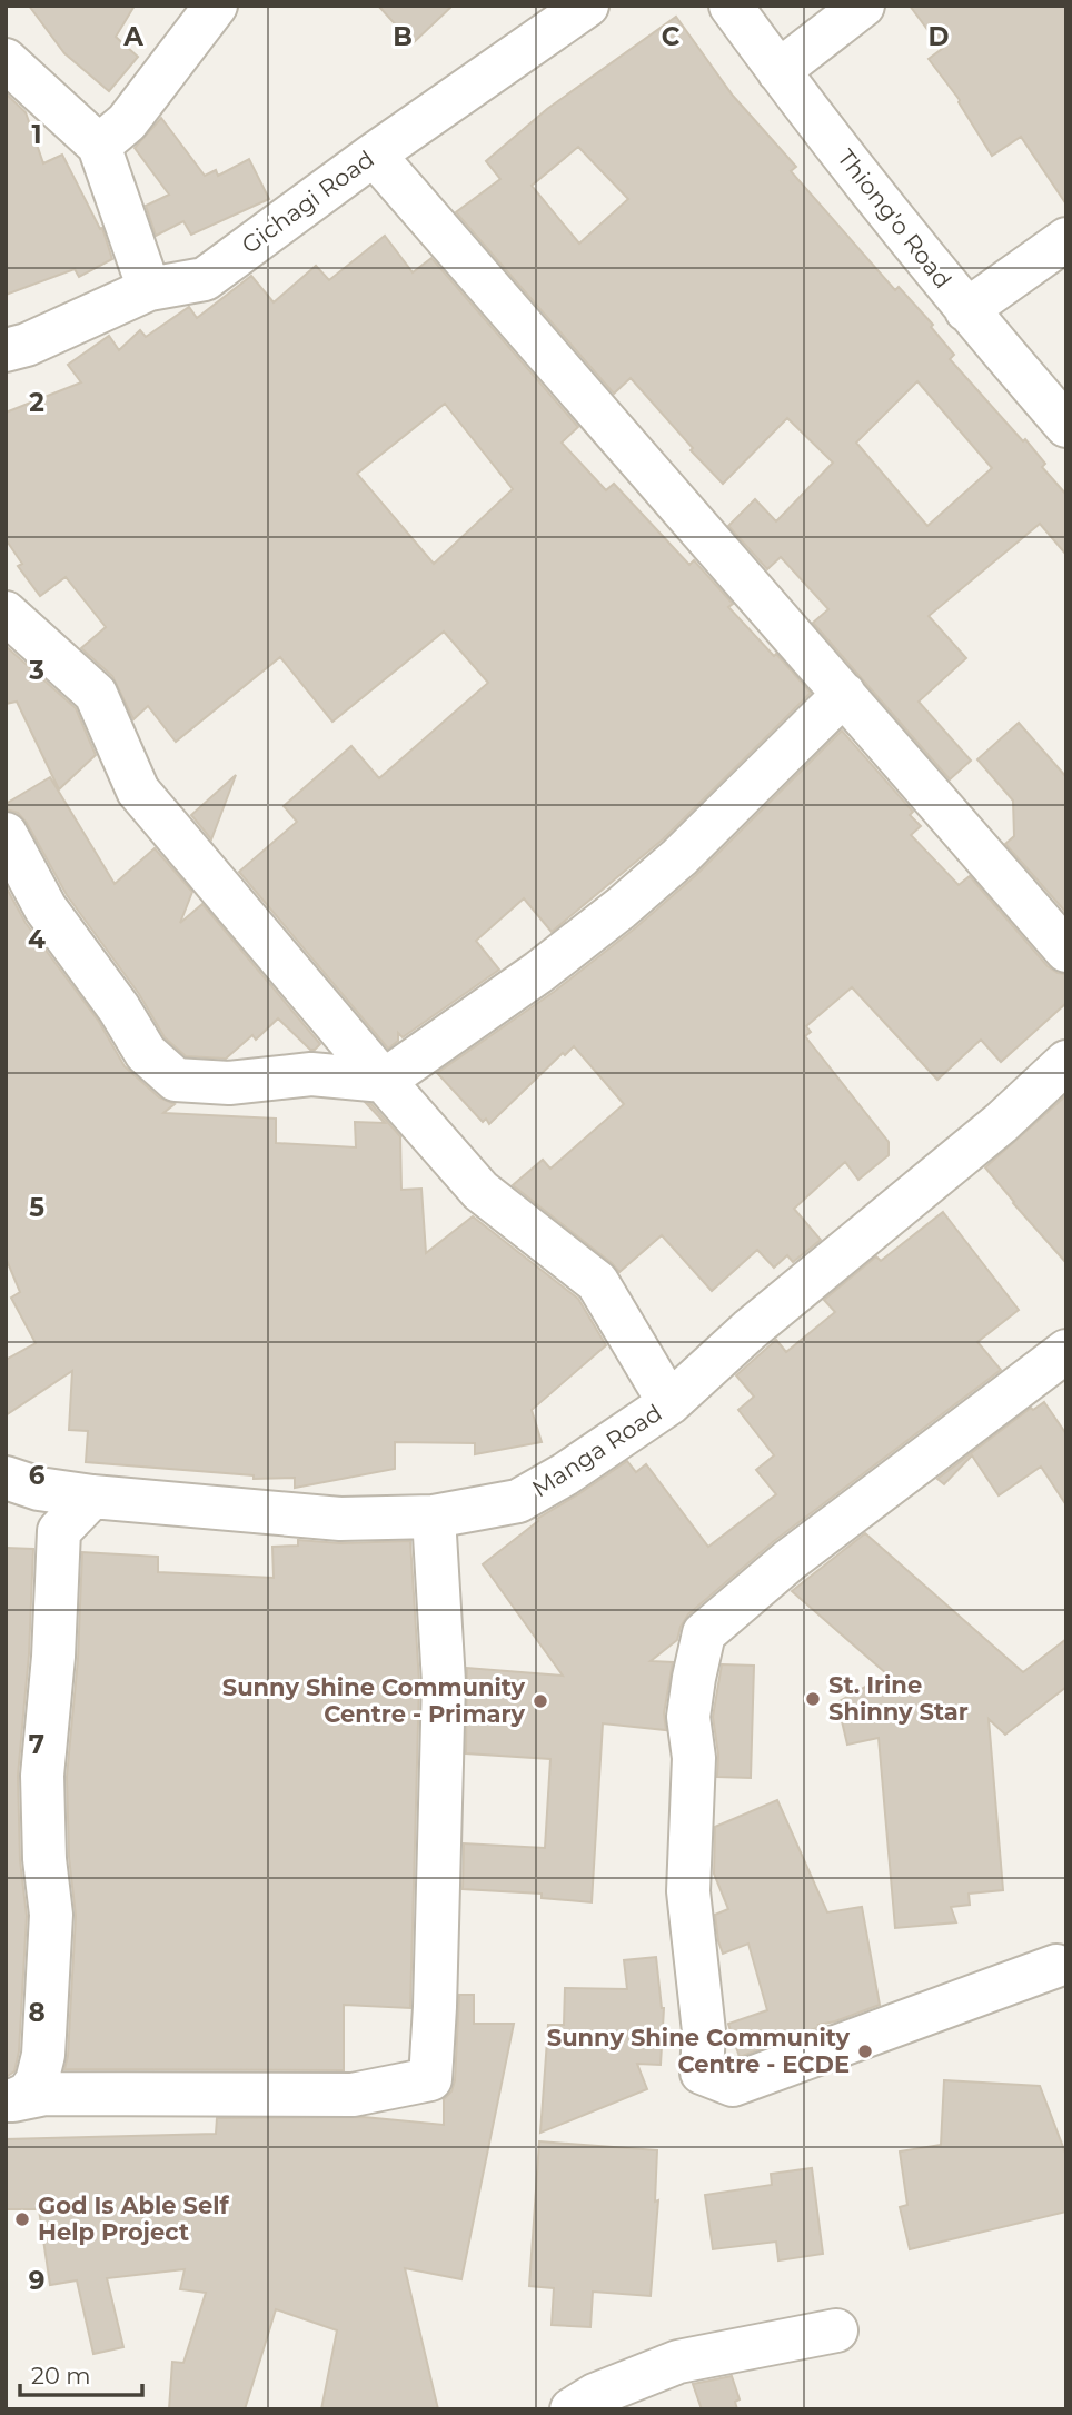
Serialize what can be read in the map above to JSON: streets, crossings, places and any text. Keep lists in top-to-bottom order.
{
  "streets": {
    "street": ["Gichagi Road", "Thiong'o Road", "Manga Road"]
  },
  "places": [
    "St. Irine Shinny Star",
    "Sunny Shine Community Centre - Primary",
    "Sunny Shine Community Centre - ECDE",
    "God Is Able Self Help Project"
  ],
  "scale_bar": "20 m",
  "grid": {
    "columns": [
      "A",
      "B",
      "C",
      "D"
    ],
    "rows": [
      "1",
      "2",
      "3",
      "4",
      "5",
      "6",
      "7",
      "8",
      "9"
    ]
  }
}
